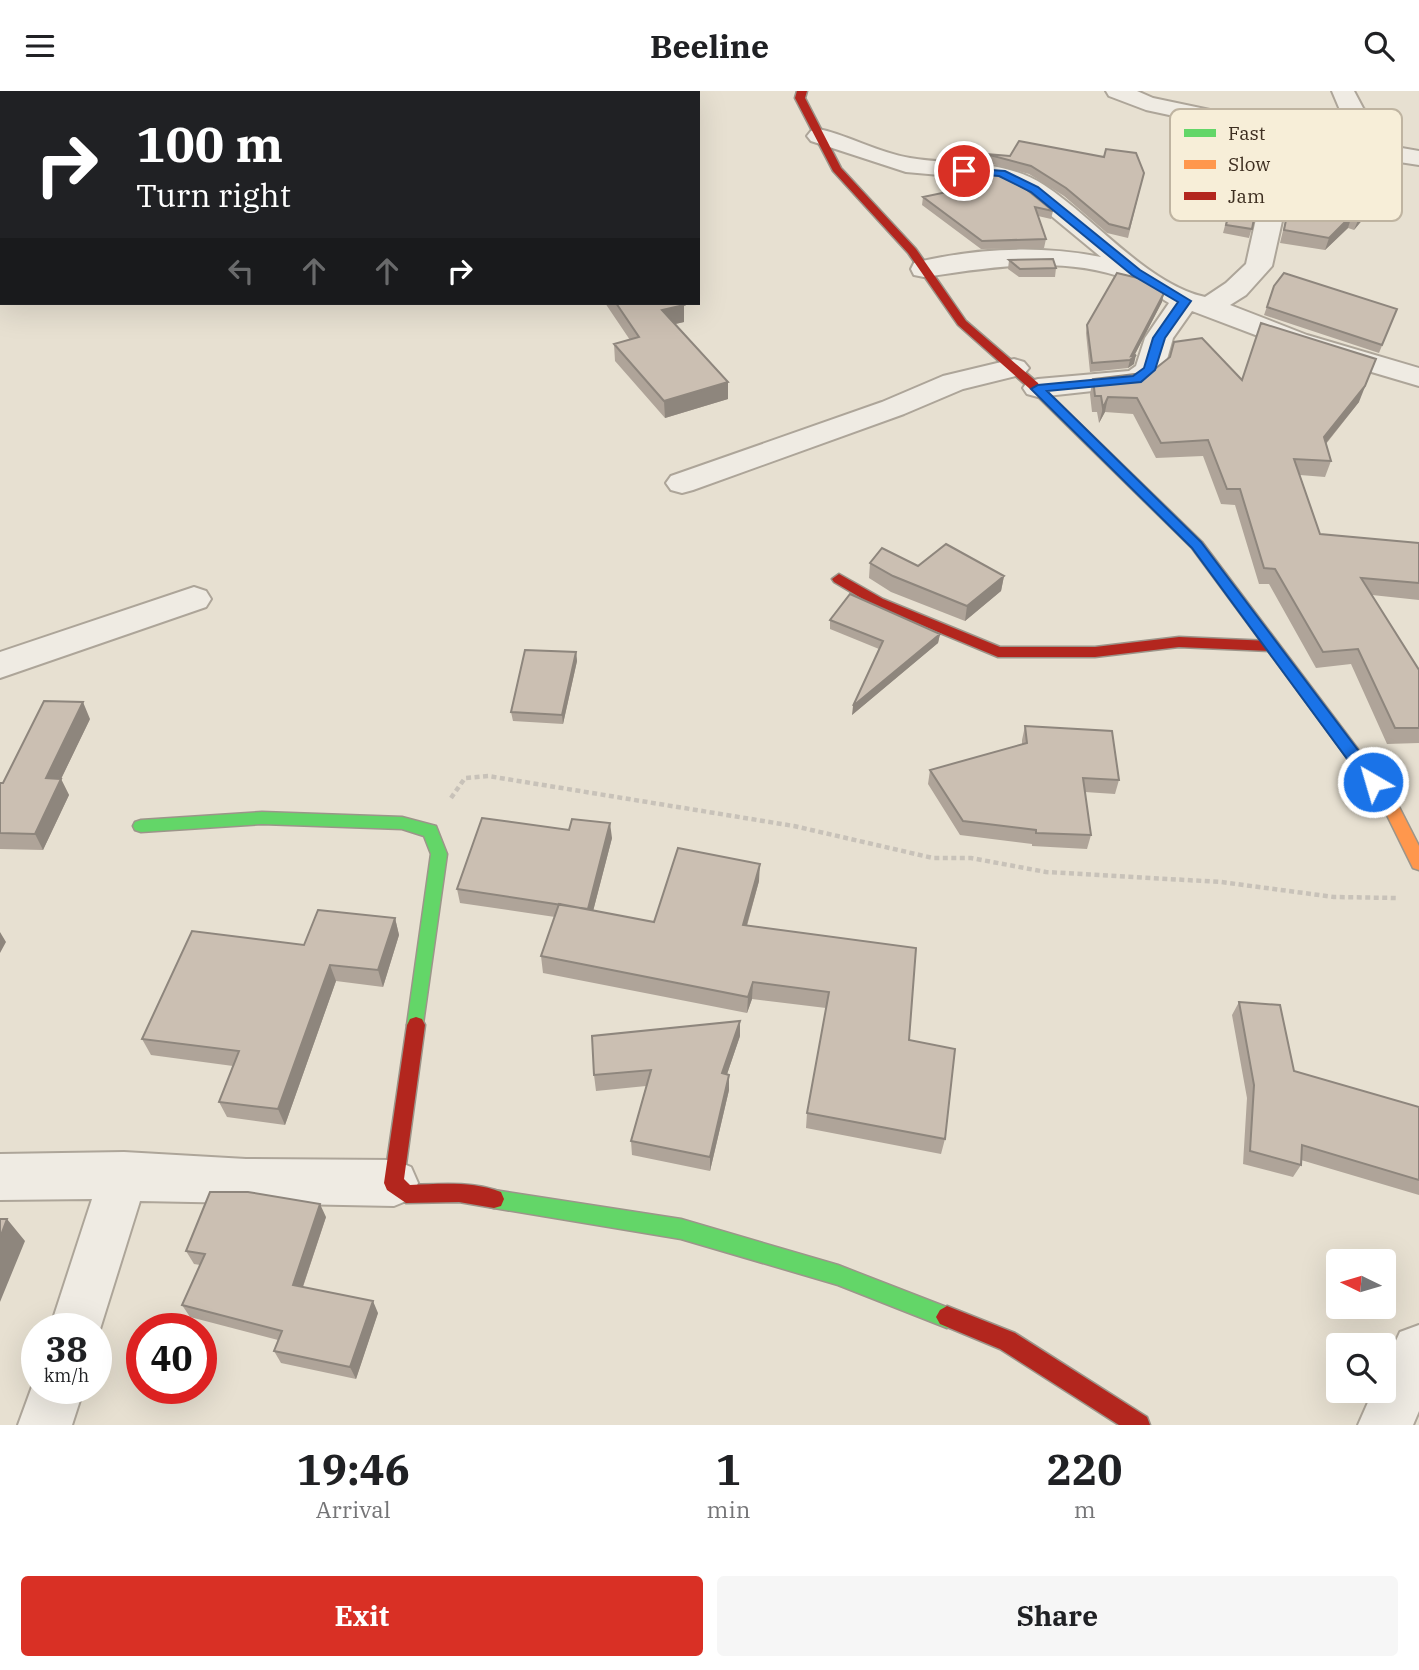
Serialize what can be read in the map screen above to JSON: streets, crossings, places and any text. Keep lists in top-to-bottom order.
{
  "legend": ["Fast", "Slow", "Jam"],
  "north": "left",
  "page": {
    "header": "Beeline",
    "turn": ["100 m", "Turn right"],
    "speed": "38 km/h",
    "limit": "40",
    "eta": [
      "19:46",
      "Arrival",
      "1",
      "min",
      "220",
      "m"
    ],
    "buttons": ["Exit", "Share"]
  }
}
